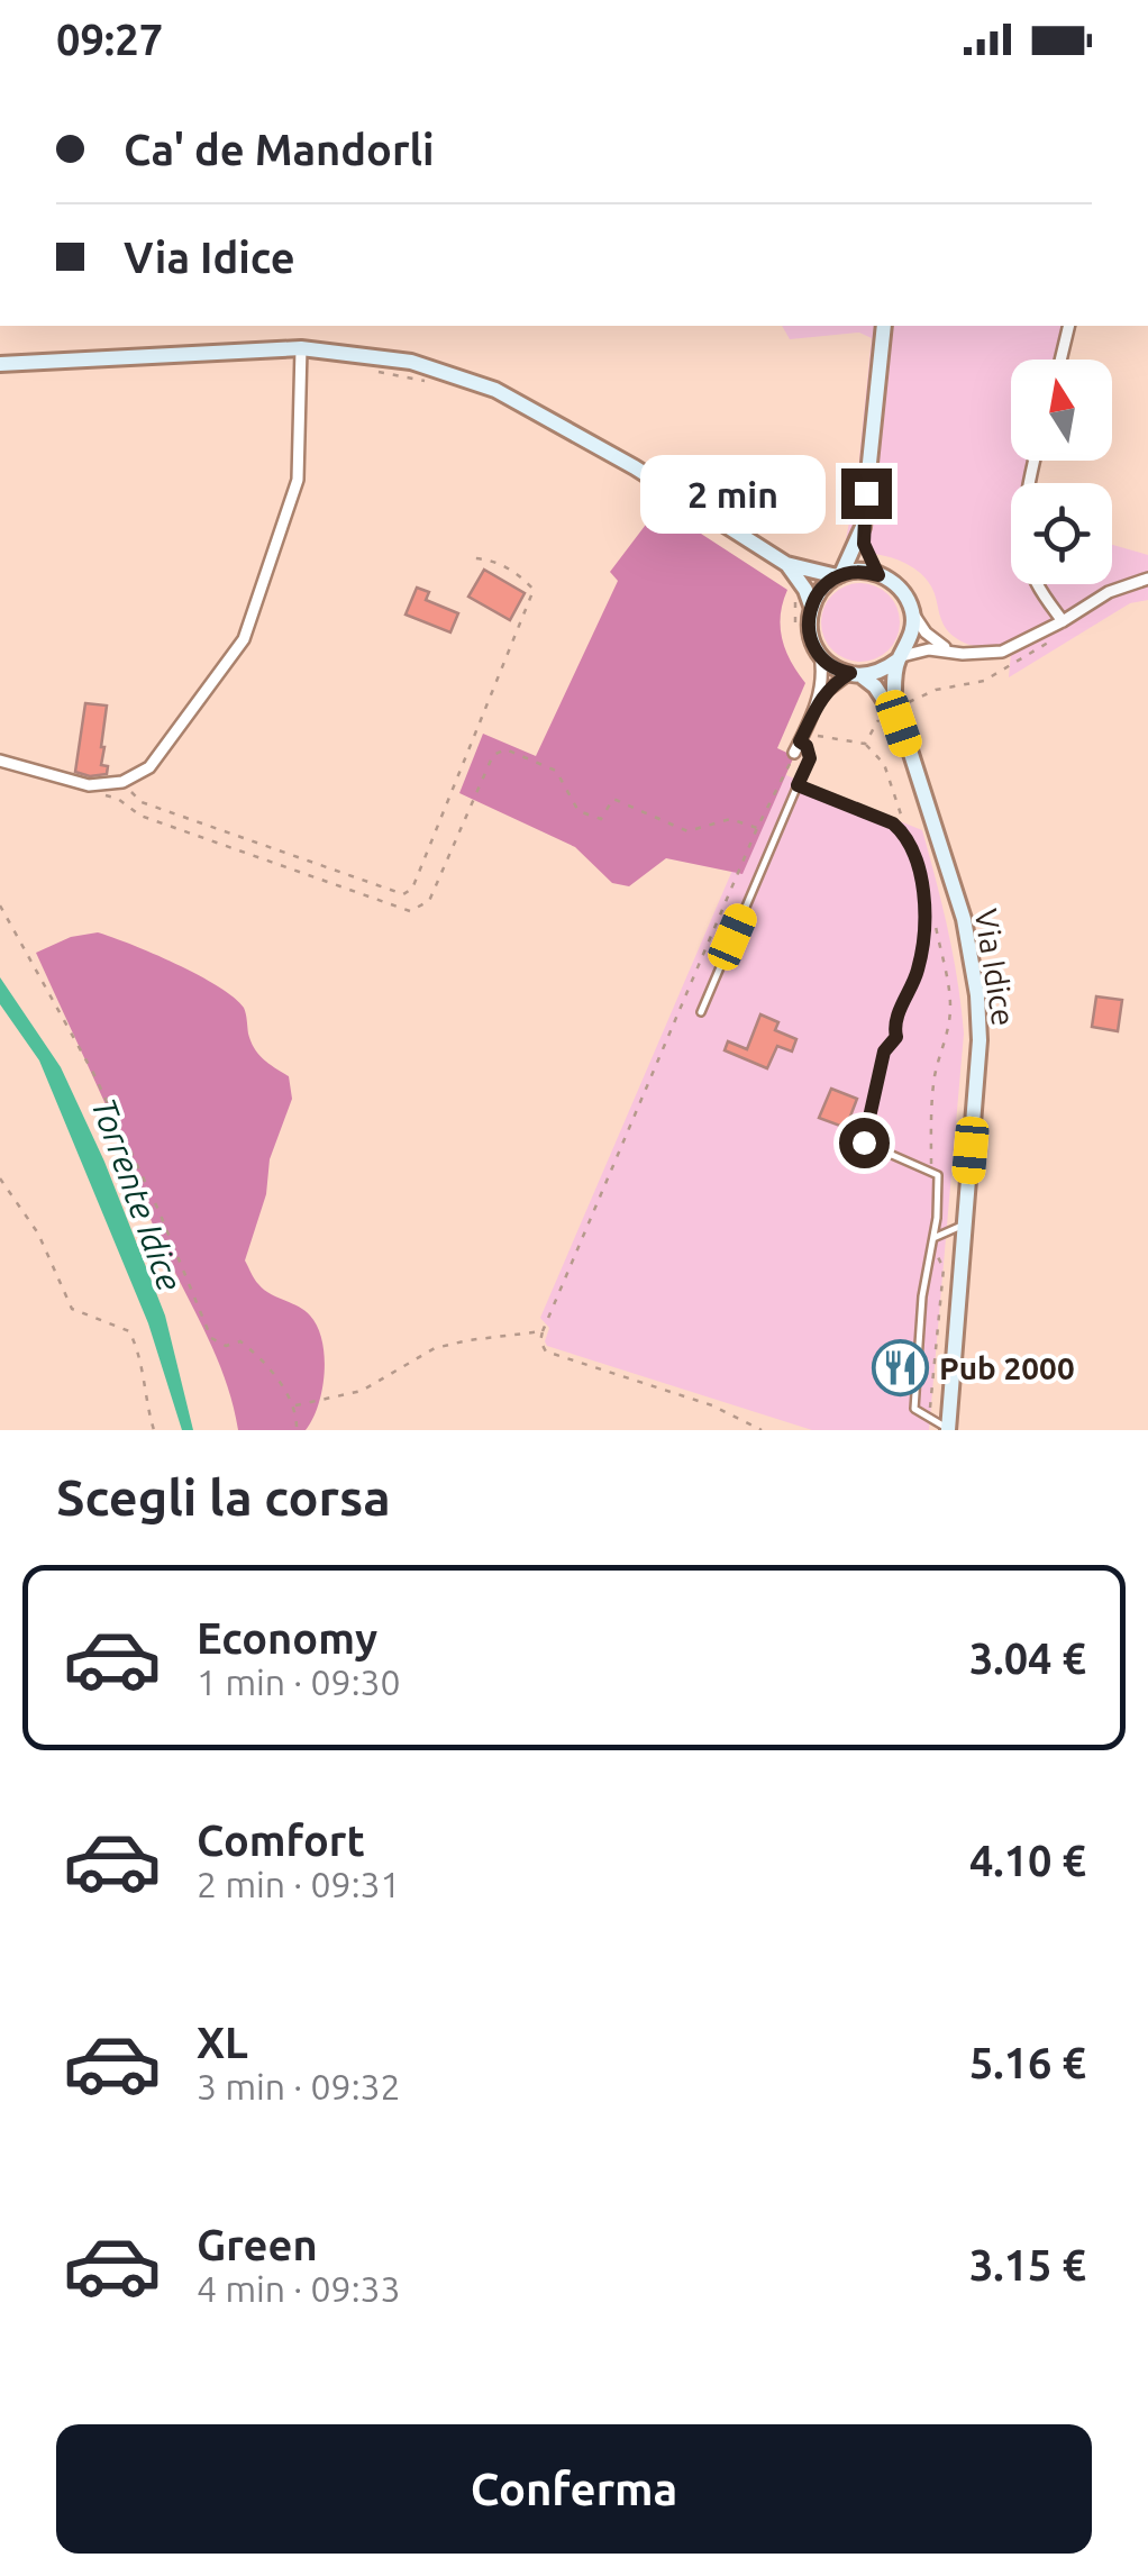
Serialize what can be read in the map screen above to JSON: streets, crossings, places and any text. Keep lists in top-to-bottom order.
{
  "streets": {
    "main road": ["Via Idice"]
  },
  "water": ["Torrente Idice"],
  "places": {
    "restaurant": ["Pub 2000"]
  },
  "north": "top",
  "page": {
    "status": "09:27",
    "banner": ["Ca' de Mandorli", "Via Idice"],
    "bubble": "2 min",
    "heading": "Scegli la corsa",
    "list": [
      {
        "name": "Economy",
        "note": "1 min · 09:30",
        "value": "3.04 €"
      },
      {
        "name": "Comfort",
        "note": "2 min · 09:31",
        "value": "4.10 €"
      },
      {
        "name": "XL",
        "note": "3 min · 09:32",
        "value": "5.16 €"
      },
      {
        "name": "Green",
        "note": "4 min · 09:33",
        "value": "3.15 €"
      }
    ],
    "buttons": "Conferma"
  }
}
